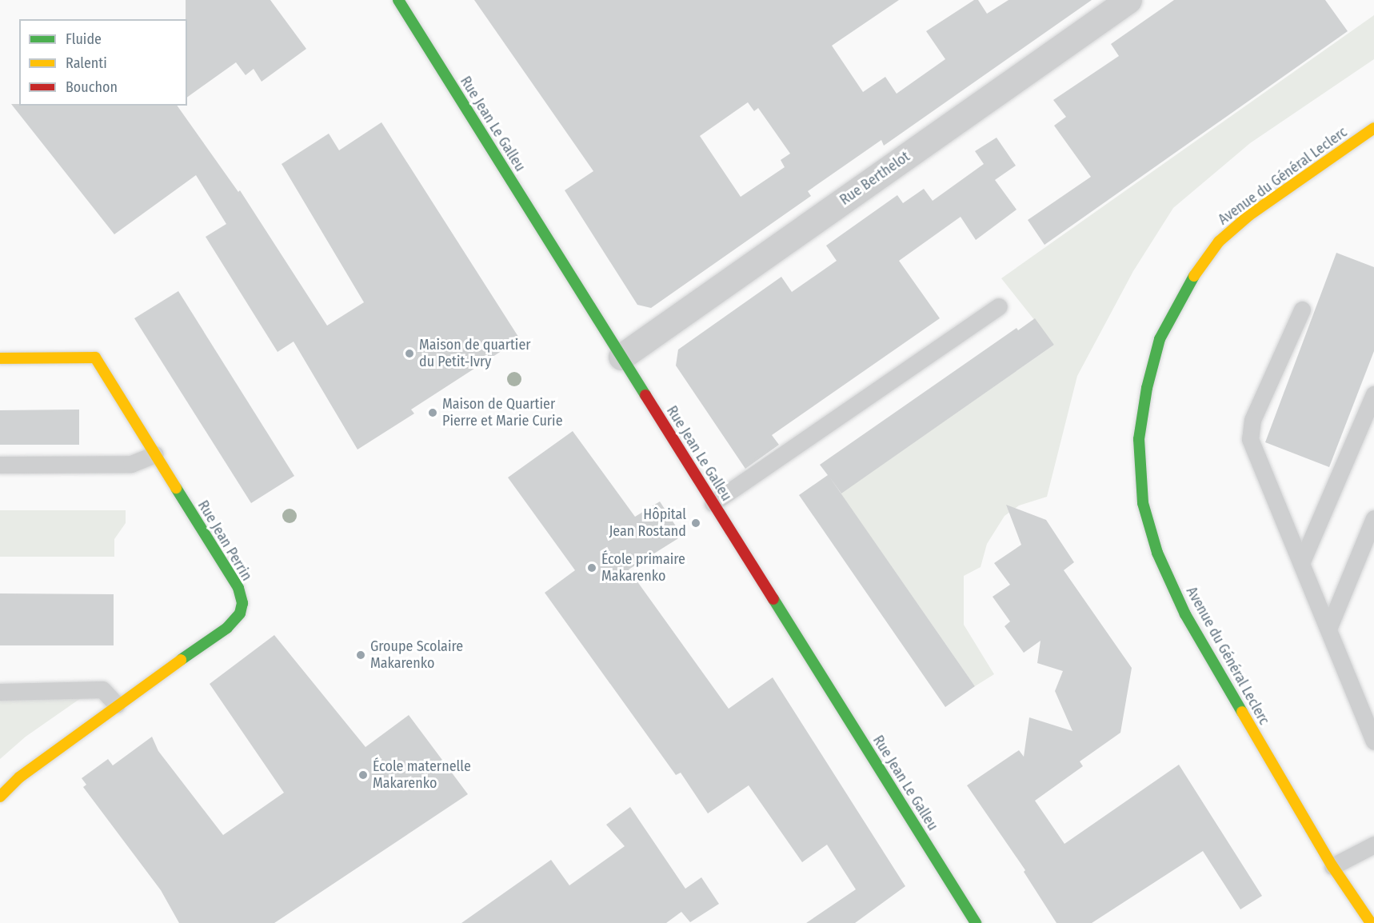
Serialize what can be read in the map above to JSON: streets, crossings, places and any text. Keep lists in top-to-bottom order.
{
  "streets": {
    "main road": ["Rue Jean Le Galleu", "Avenue du Général Leclerc", "Rue Jean Perrin"],
    "street": ["Rue Berthelot"]
  },
  "crossings": [
    ["Rue Jean Le Galleu", "Rue Berthelot"]
  ],
  "places": [
    "Maison de quartier du Petit-Ivry",
    "Maison de Quartier Pierre et Marie Curie",
    "Hôpital Jean Rostand",
    "École primaire Makarenko",
    "Groupe Scolaire Makarenko",
    "École maternelle Makarenko"
  ],
  "legend": ["Fluide", "Ralenti", "Bouchon"]
}
